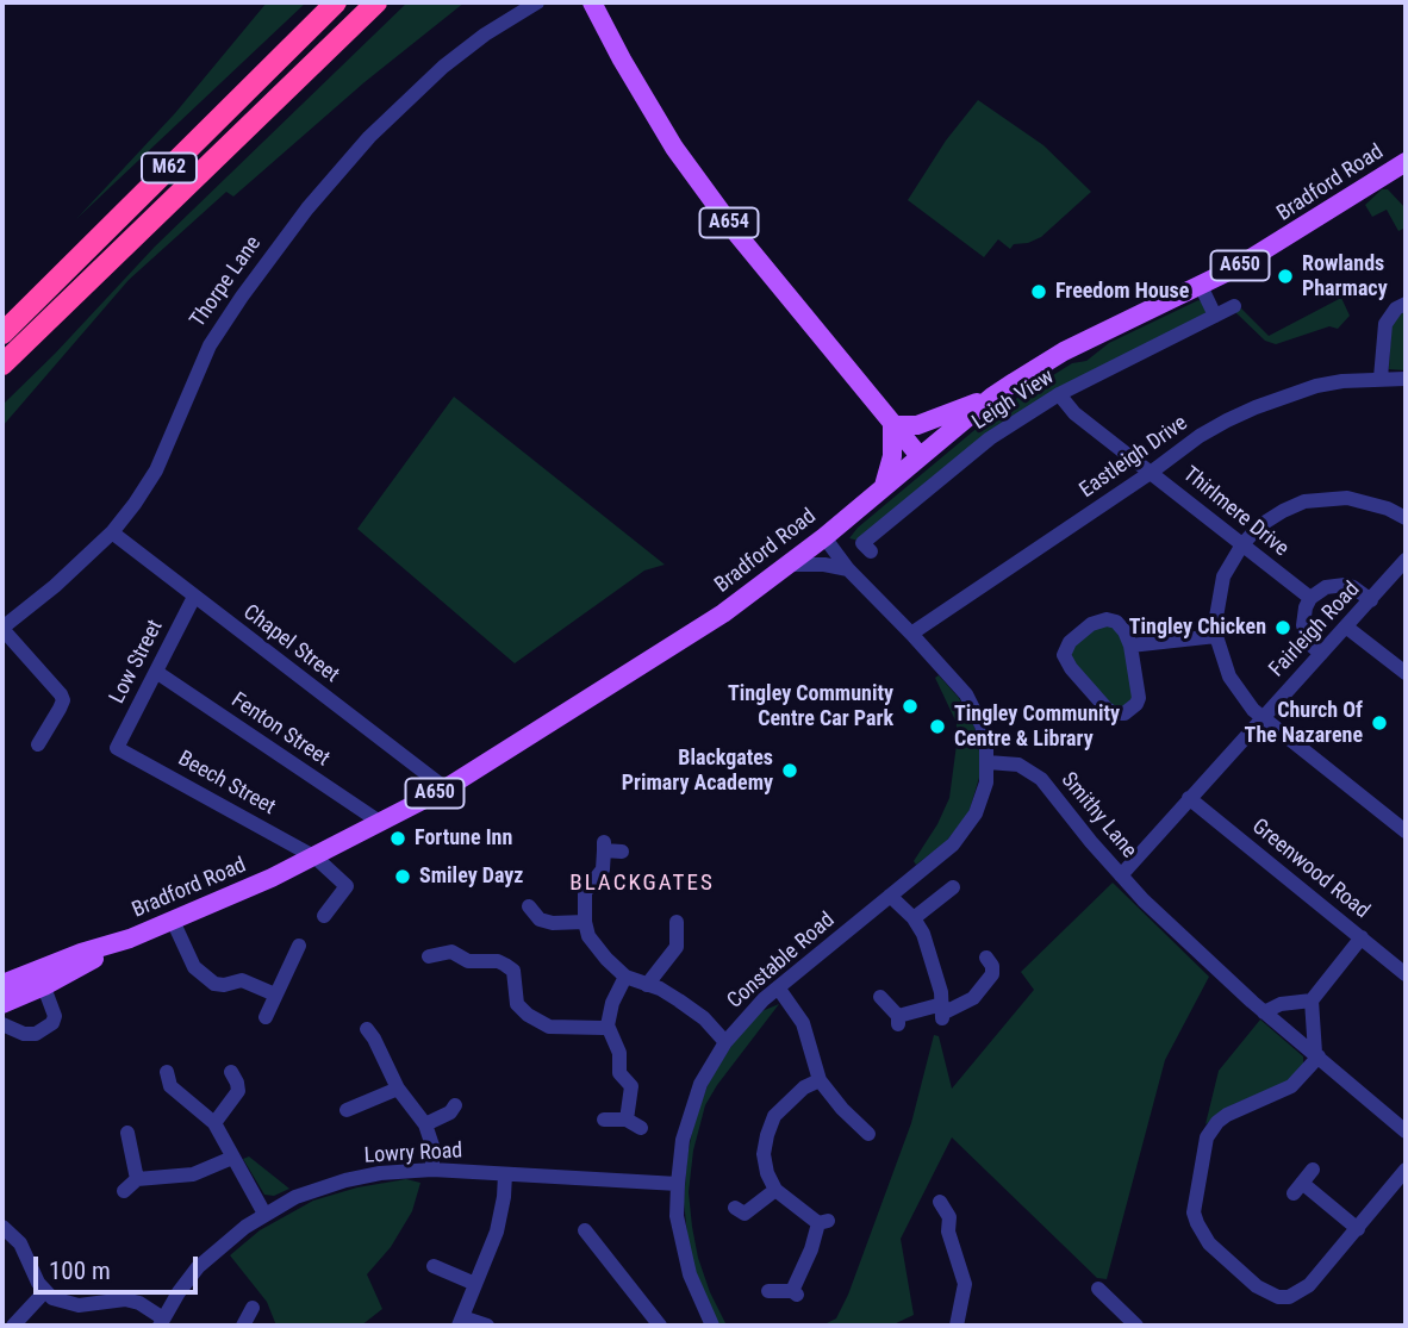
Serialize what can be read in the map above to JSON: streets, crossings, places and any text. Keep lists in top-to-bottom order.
{
  "streets": {
    "highway": ["M62"],
    "main road": ["Bradford Road", "A654", "A650"],
    "street": [
      "Thorpe Lane",
      "Leigh View",
      "Eastleigh Drive",
      "Thirlmere Drive",
      "Fairleigh Road",
      "Chapel Street",
      "Low Street",
      "Fenton Street",
      "Beech Street",
      "Smithy Lane",
      "Greenwood Road",
      "Constable Road",
      "Lowry Road"
    ]
  },
  "crossings": [
    ["Bradford Road", "A654"],
    ["Bradford Road", "Chapel Street"],
    ["Bradford Road", "Fenton Street"],
    ["Bradford Road", "Beech Street"],
    ["Thorpe Lane", "Chapel Street"],
    ["Leigh View", "Thirlmere Drive"],
    ["Eastleigh Drive", "Thirlmere Drive"],
    ["Fairleigh Road", "Smithy Lane"],
    ["Fairleigh Road", "Greenwood Road"],
    ["Chapel Street", "Low Street"],
    ["Low Street", "Fenton Street"],
    ["Low Street", "Beech Street"],
    ["Smithy Lane", "Constable Road"],
    ["Constable Road", "Lowry Road"]
  ],
  "districts": ["BLACKGATES"],
  "places": [
    "Rowlands Pharmacy",
    "Freedom House",
    "Tingley Chicken",
    "Tingley Community Centre Car Park",
    "Church Of The Nazarene",
    "Tingley Community Centre & Library",
    "Blackgates Primary Academy",
    "Fortune Inn",
    "Smiley Dayz"
  ],
  "scale_bar": "100 m"
}
